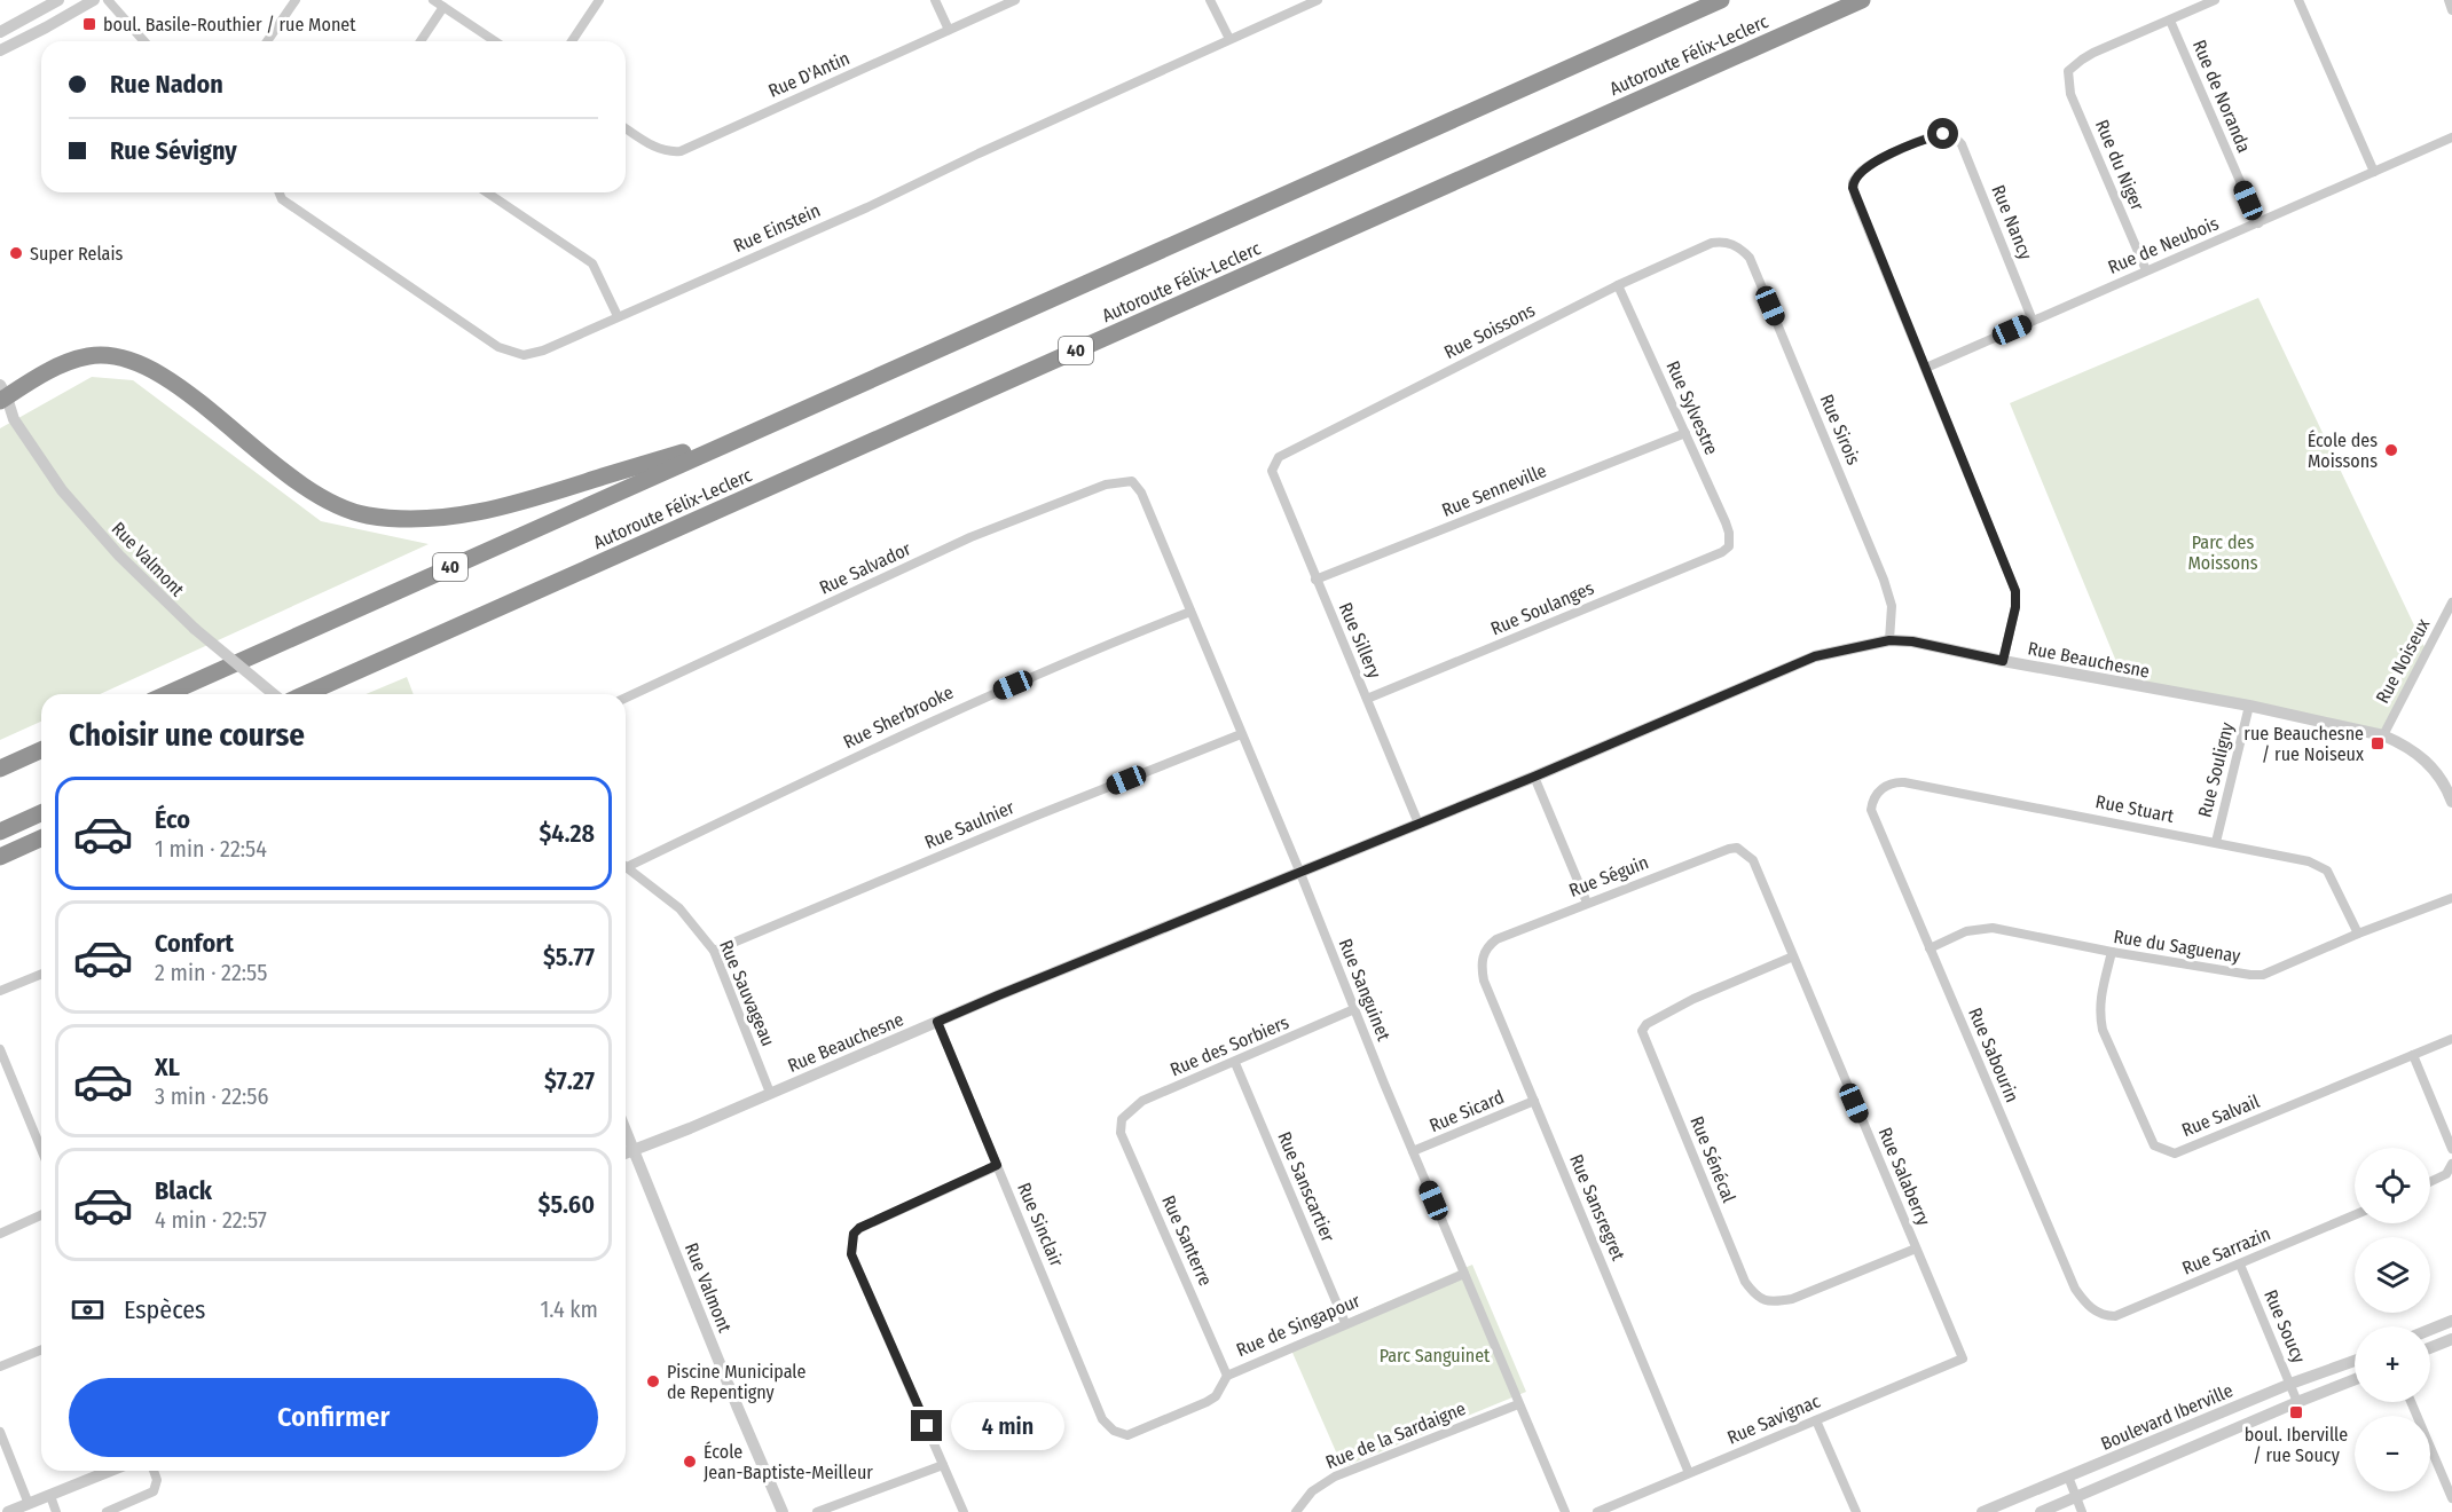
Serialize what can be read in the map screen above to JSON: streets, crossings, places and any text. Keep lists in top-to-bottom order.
{
  "streets": {
    "highway": ["Autoroute Félix-Leclerc", "40"],
    "street": [
      "Rue D'Antin",
      "Rue de Noranda",
      "Rue du Niger",
      "Rue Nancy",
      "Rue Einstein",
      "Rue de Neubois",
      "Rue Soissons",
      "Rue Sylvestre",
      "Rue Sirois",
      "Rue Senneville",
      "Rue Valmont",
      "Rue Salvador",
      "Rue Soulanges",
      "Rue Sillery",
      "Rue Beauchesne",
      "Rue Noiseux",
      "Rue Sherbrooke",
      "Rue Souligny",
      "Rue Stuart",
      "Rue Saulnier",
      "Rue Séguin",
      "Rue du Saguenay",
      "Rue Sanguinet",
      "Rue Sauvageau",
      "Rue des Sorbiers",
      "Rue Sabourin",
      "Rue Sicard",
      "Rue Salvail",
      "Rue Sénécal",
      "Rue Salaberry",
      "Rue Sanscartier",
      "Rue Sansregret",
      "Rue Sinclair",
      "Rue Santerre",
      "Rue Sarrazin",
      "Rue de Singapour",
      "Rue Soucy",
      "Boulevard Iberville",
      "Rue Savignac",
      "Rue de la Sardaigne"
    ]
  },
  "crossings": [
    ["Rue de Noranda", "Rue du Niger"],
    ["Rue de Noranda", "Rue de Neubois"],
    ["Rue du Niger", "Rue de Neubois"],
    ["Rue Nancy", "Rue de Neubois"],
    ["Rue Soissons", "Rue Sylvestre"],
    ["Rue Soissons", "Rue Sirois"],
    ["Rue Soissons", "Rue Sillery"],
    ["Rue Sylvestre", "Rue Senneville"],
    ["Rue Sylvestre", "Rue Soulanges"],
    ["Rue Sirois", "Rue Beauchesne"],
    ["Rue Senneville", "Rue Sillery"],
    ["Rue Valmont", "Rue Beauchesne"],
    ["Rue Salvador", "Rue Sanguinet"],
    ["Rue Soulanges", "Rue Sillery"],
    ["Rue Sillery", "Rue Beauchesne"],
    ["Rue Beauchesne", "Rue Noiseux"],
    ["Rue Beauchesne", "Rue Souligny"],
    ["Rue Beauchesne", "Rue Sanguinet"],
    ["Rue Beauchesne", "Rue Sauvageau"],
    ["Rue Beauchesne", "Rue Sinclair"],
    ["Rue Sherbrooke", "Rue Sanguinet"],
    ["Rue Souligny", "Rue Stuart"],
    ["Rue Stuart", "Rue du Saguenay"],
    ["Rue Stuart", "Rue Sabourin"],
    ["Rue Saulnier", "Rue Sanguinet"],
    ["Rue Saulnier", "Rue Sauvageau"],
    ["Rue Séguin", "Rue Salaberry"],
    ["Rue Séguin", "Rue Sansregret"],
    ["Rue du Saguenay", "Rue Sabourin"],
    ["Rue du Saguenay", "Rue Salvail"],
    ["Rue Sanguinet", "Rue des Sorbiers"],
    ["Rue Sanguinet", "Rue Sicard"],
    ["Rue Sanguinet", "Rue de Singapour"],
    ["Rue Sanguinet", "Rue de la Sardaigne"],
    ["Rue des Sorbiers", "Rue Sanscartier"],
    ["Rue des Sorbiers", "Rue Santerre"],
    ["Rue Sabourin", "Rue Sarrazin"],
    ["Rue Sicard", "Rue Sansregret"],
    ["Rue Sénécal", "Rue Salaberry"],
    ["Rue Salaberry", "Rue Savignac"],
    ["Rue Sanscartier", "Rue de Singapour"],
    ["Rue Sansregret", "Rue Savignac"],
    ["Rue Sinclair", "Rue de Singapour"],
    ["Rue Santerre", "Rue de Singapour"],
    ["Rue Sarrazin", "Rue Soucy"],
    ["Rue Soucy", "Boulevard Iberville"]
  ],
  "parks": ["Parc des Moissons", "Parc Sanguinet"],
  "places": {
    "transit": ["boul. Basile-Routhier / rue Monet", "rue Beauchesne / rue Noiseux", "boul. Iberville / rue Soucy"],
    "other": [
      "Super Relais",
      "École des Moissons",
      "Piscine Municipale de Repentigny",
      "École Jean-Baptiste-Meilleur"
    ]
  },
  "page": {
    "banner": ["Rue Nadon", "Rue Sévigny"],
    "heading": "Choisir une course",
    "list": [
      {
        "name": "Éco",
        "note": "1 min · 22:54",
        "value": "$4.28"
      },
      {
        "name": "Confort",
        "note": "2 min · 22:55",
        "value": "$5.77"
      },
      {
        "name": "XL",
        "note": "3 min · 22:56",
        "value": "$7.27"
      },
      {
        "name": "Black",
        "note": "4 min · 22:57",
        "value": "$5.60"
      }
    ],
    "map_buttons": ["+", "−"],
    "pay": ["Espèces", "1.4 km"],
    "buttons": "Confirmer",
    "bubble": "4 min"
  }
}
